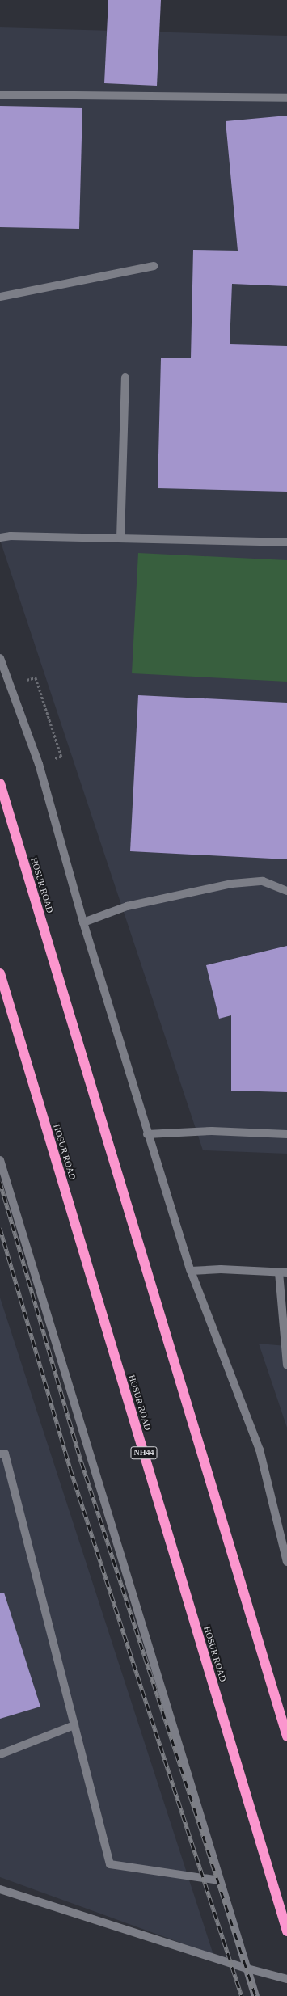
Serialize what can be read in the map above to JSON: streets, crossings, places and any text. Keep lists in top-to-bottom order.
{
  "streets": {
    "highway": ["HOSUR ROAD", "NH44"]
  }
}
